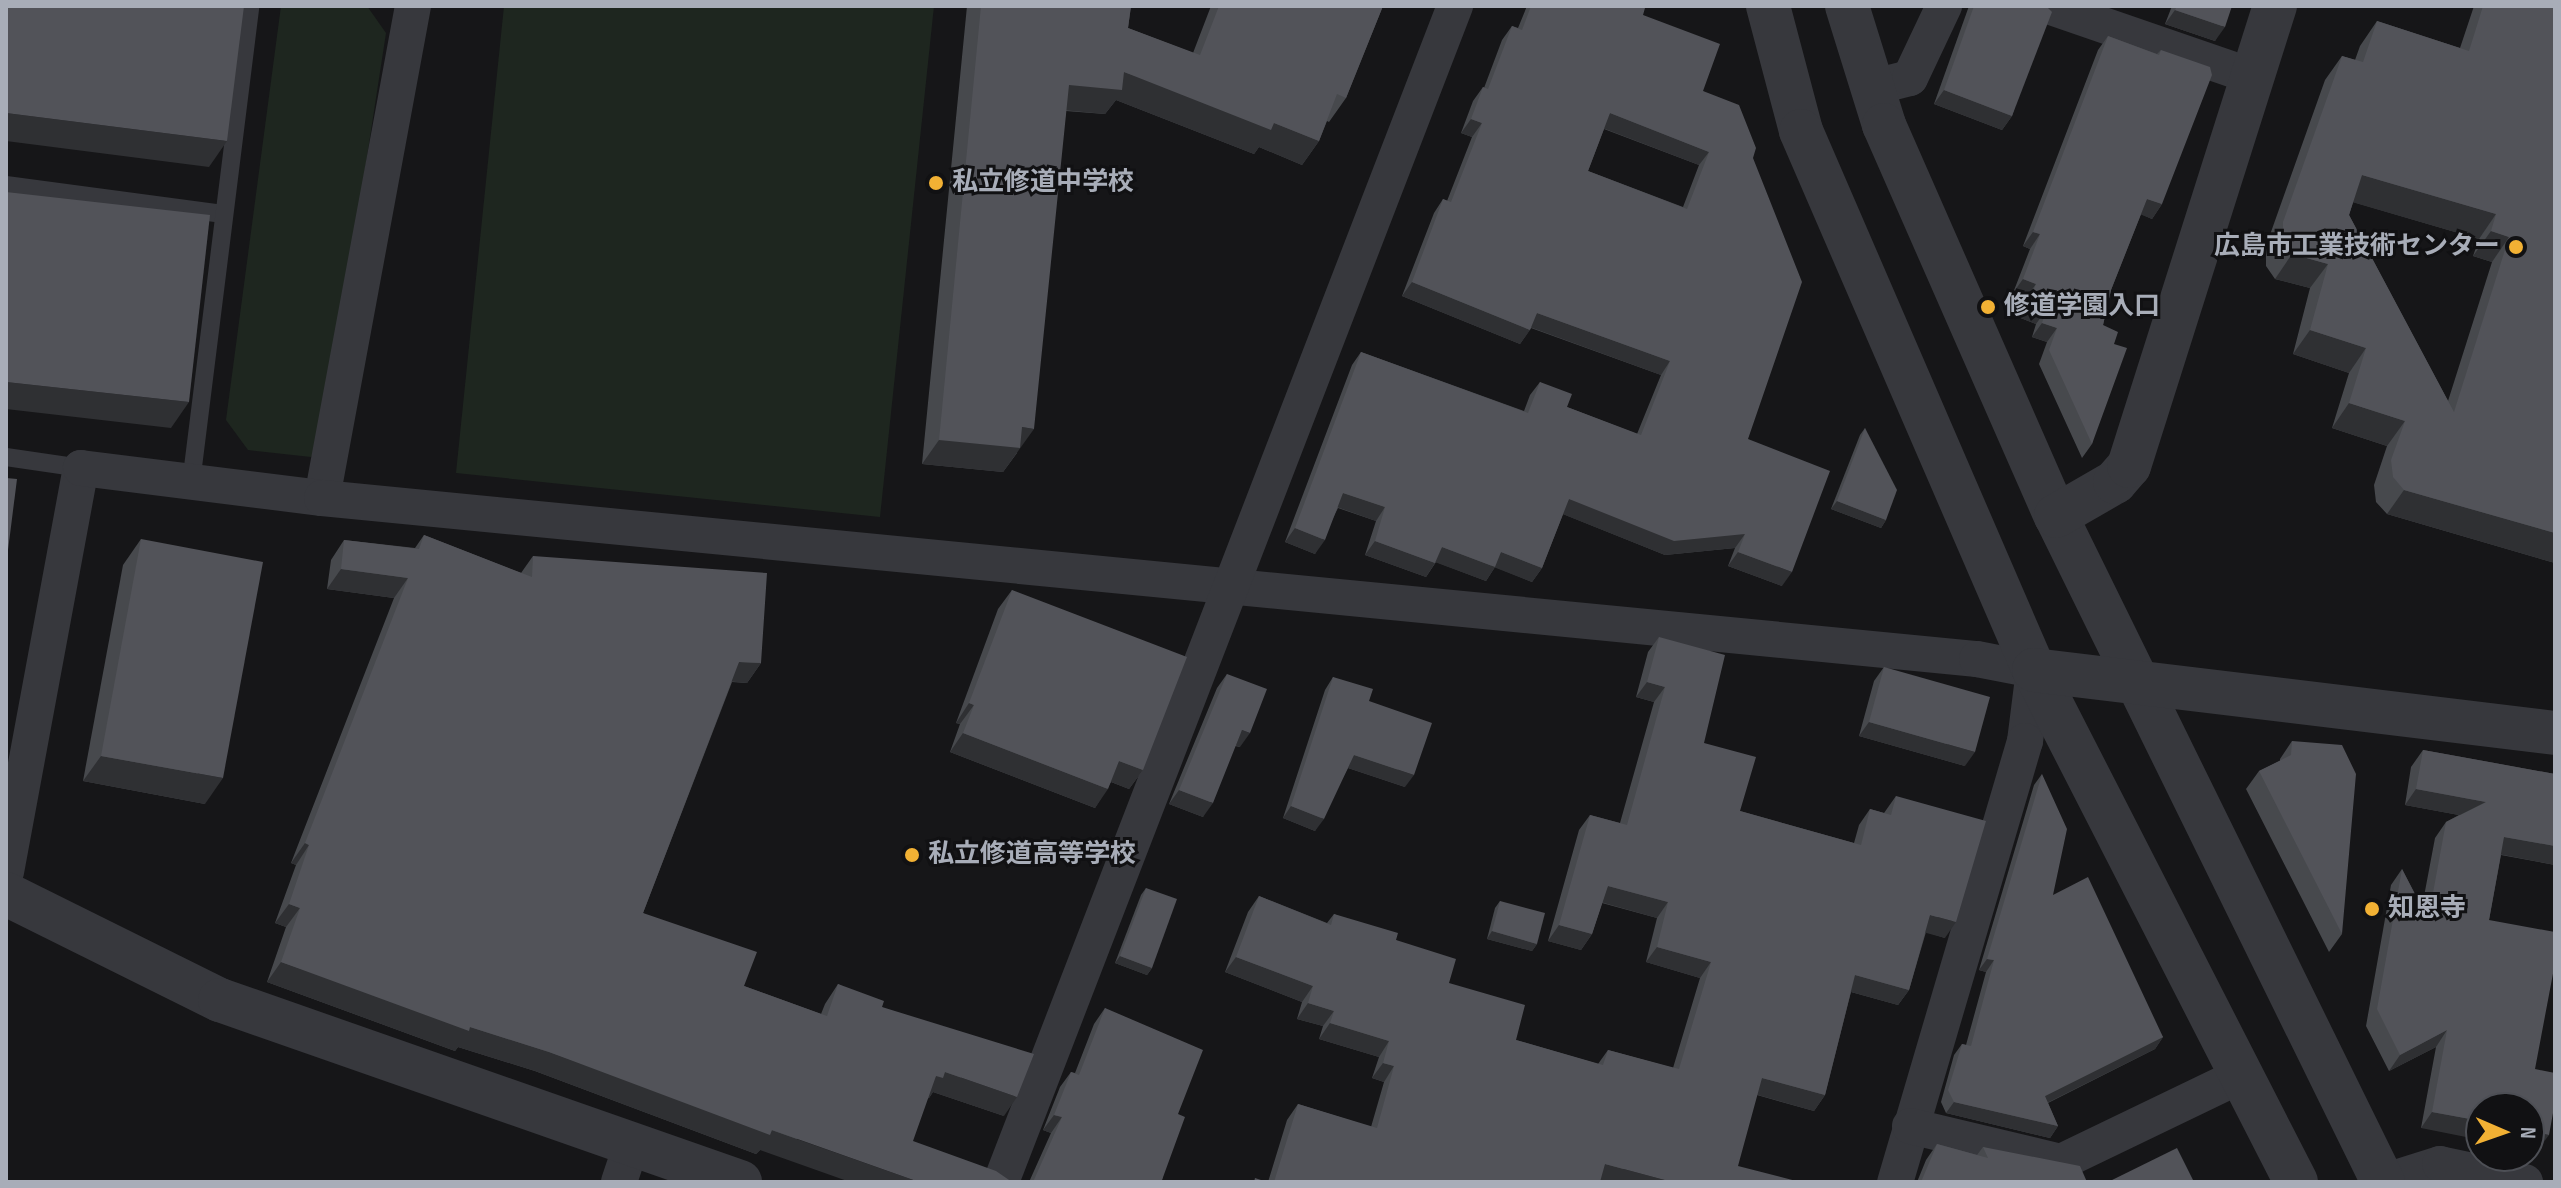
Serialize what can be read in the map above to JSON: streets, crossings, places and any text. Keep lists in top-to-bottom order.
{
  "places": [
    "私立修道中学校",
    "広島市工業技術センター",
    "修道学園入口",
    "私立修道高等学校",
    "知恩寺"
  ],
  "north": "right"
}
